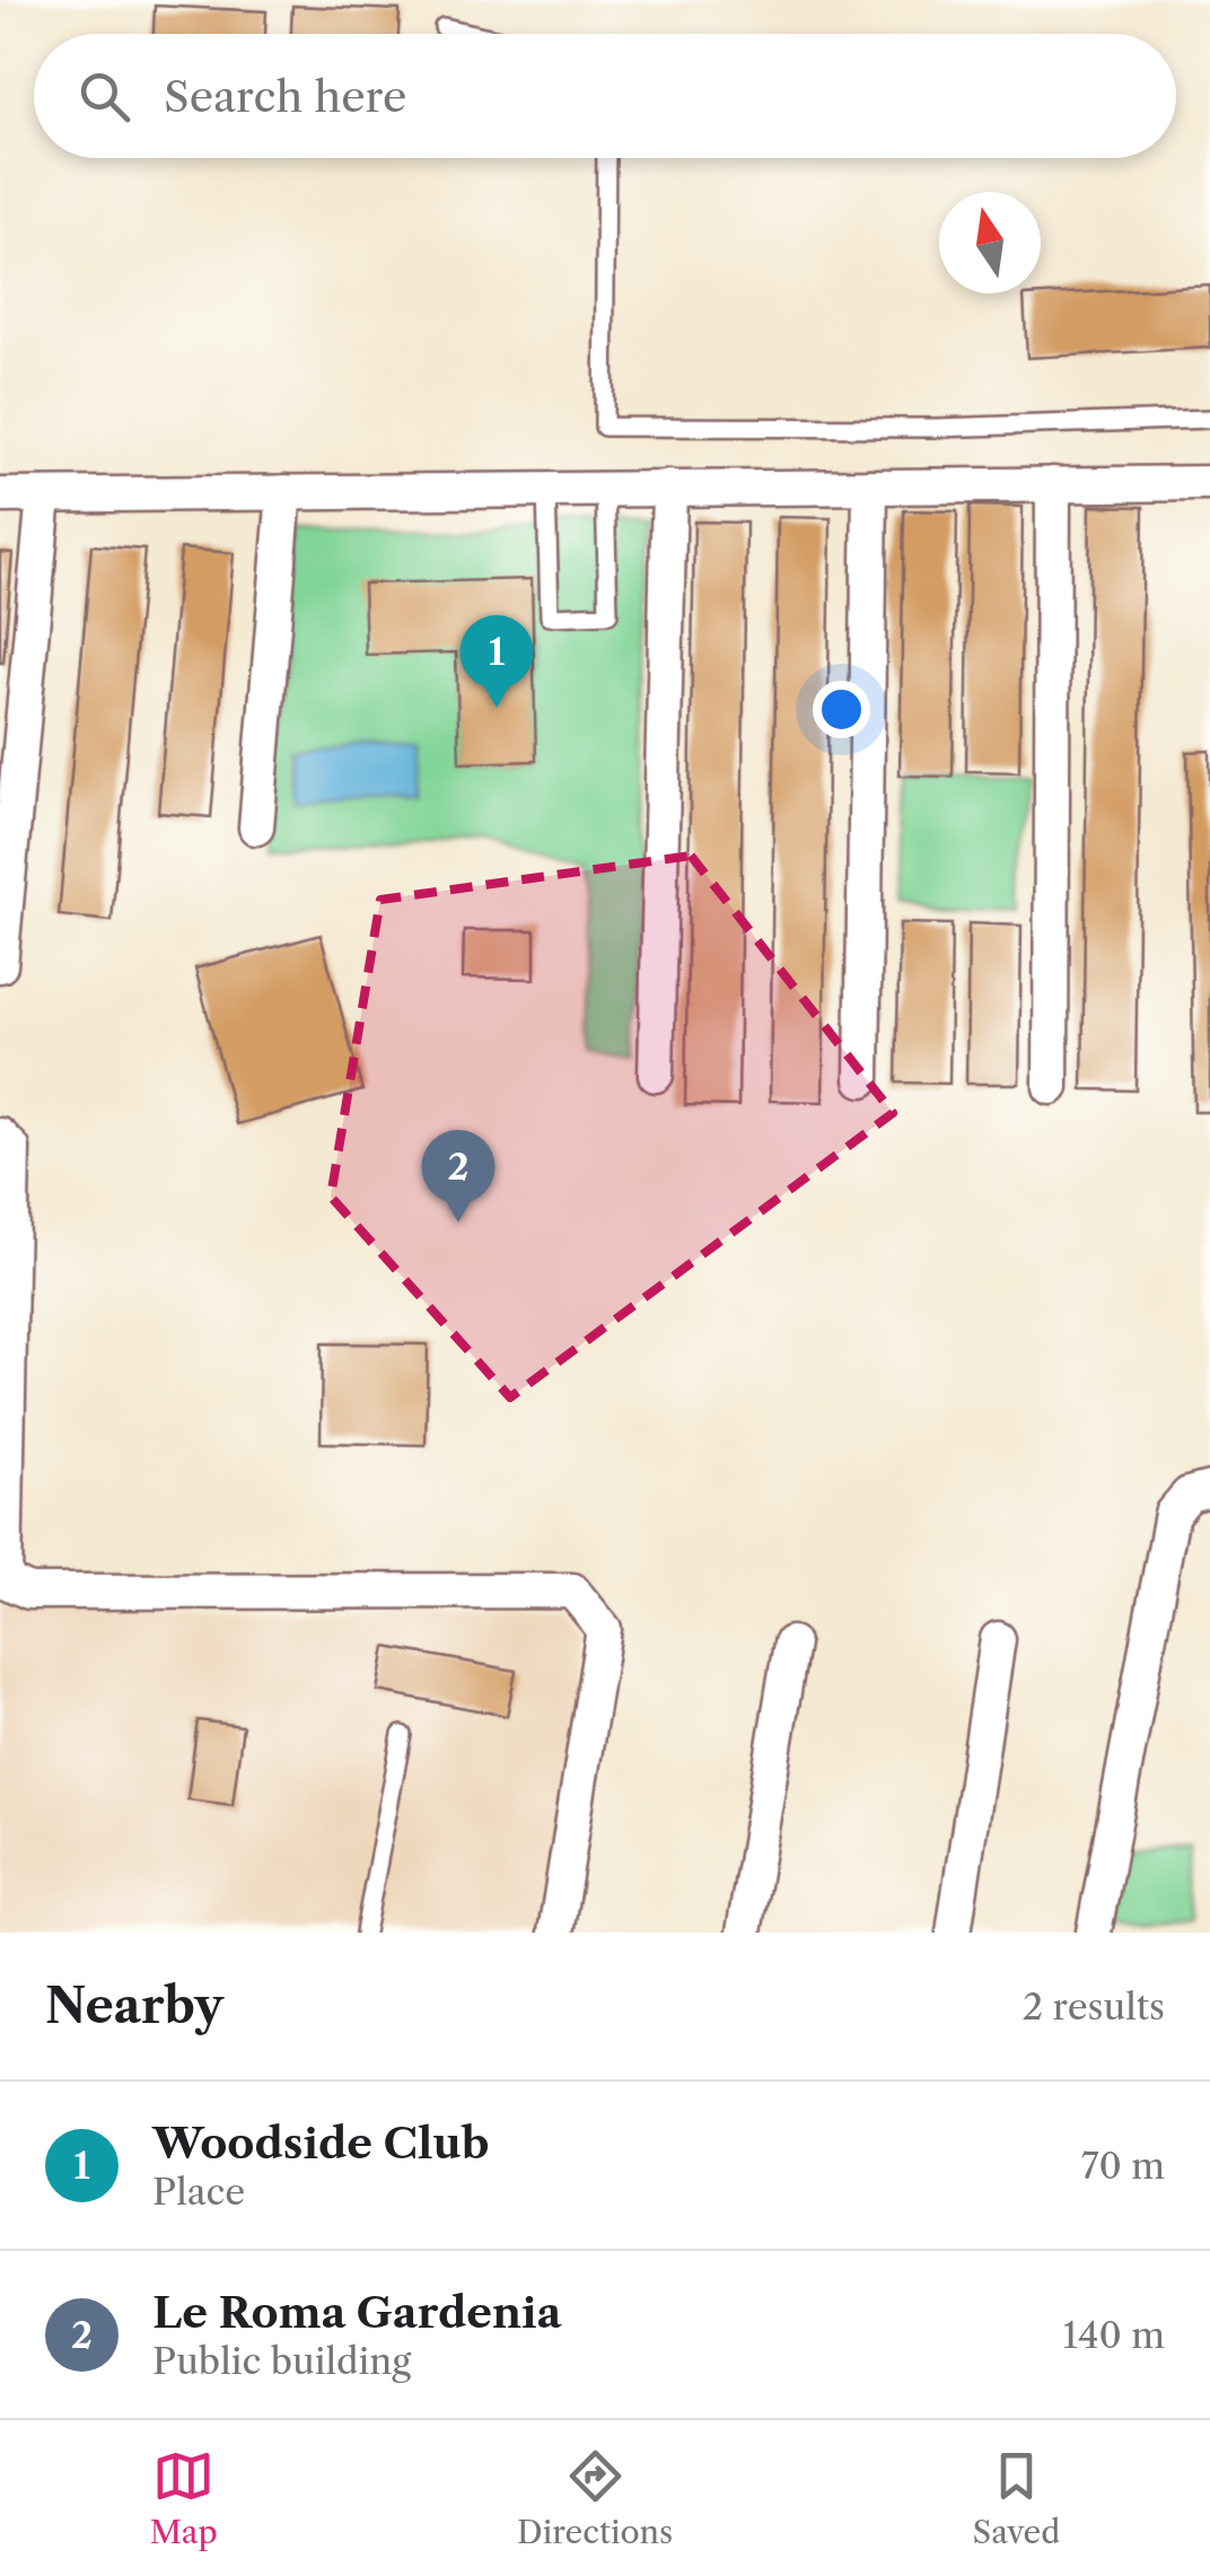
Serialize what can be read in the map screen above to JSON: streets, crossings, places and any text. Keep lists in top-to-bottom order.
{
  "north": "top",
  "page": {
    "search": "Search here",
    "pins": ["1", "2"],
    "heading": ["Nearby", "2 results"],
    "list": [
      {
        "mark": "1",
        "name": "Woodside Club",
        "note": "Place",
        "value": "70 m"
      },
      {
        "mark": "2",
        "name": "Le Roma Gardenia",
        "note": "Public building",
        "value": "140 m"
      }
    ],
    "nav": ["Map", "Directions", "Saved"]
  }
}
